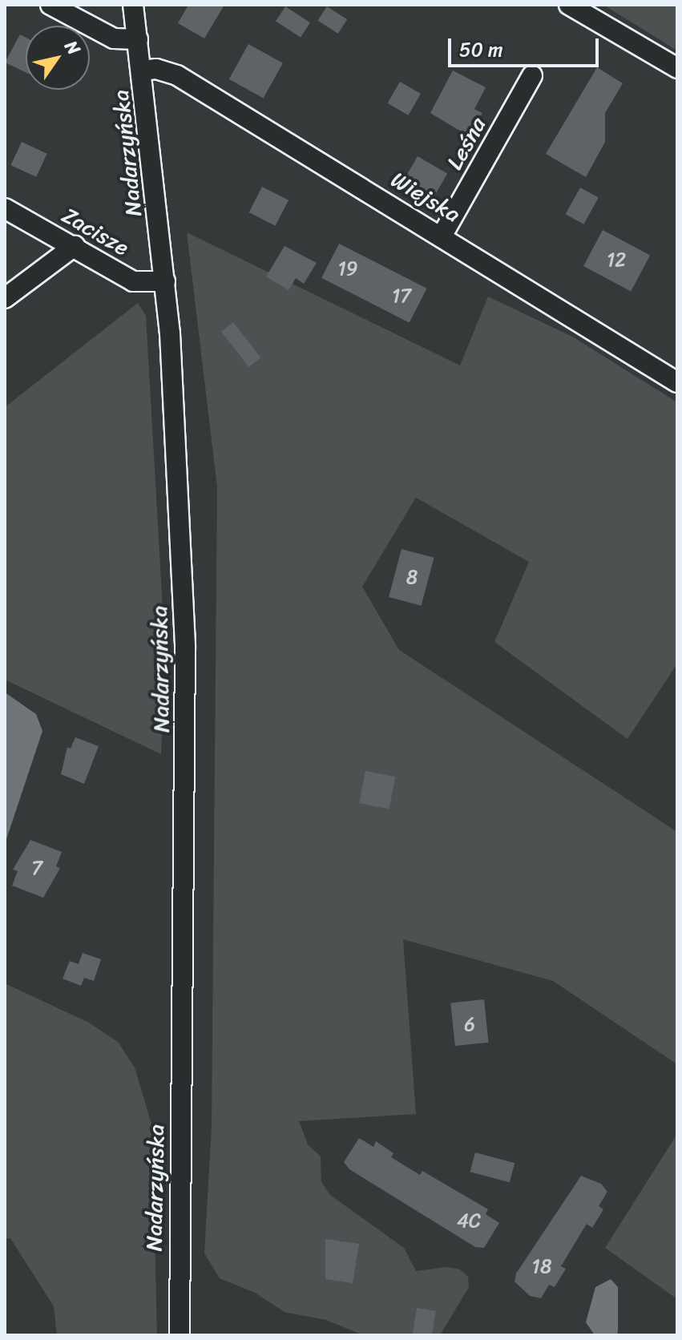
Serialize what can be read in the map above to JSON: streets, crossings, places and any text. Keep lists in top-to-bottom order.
{
  "streets": {
    "street": [
      "Leśna",
      "Nadarzyńska",
      "Wiejska",
      "Zacisze"
    ]
  },
  "crossings": [
    ["Leśna", "Wiejska"],
    ["Nadarzyńska", "Wiejska"],
    ["Nadarzyńska", "Zacisze"]
  ],
  "house_numbers": [
    "12",
    "19",
    "17",
    "8",
    "7",
    "6",
    "4C",
    "18"
  ],
  "scale_bar": "50 m",
  "north": "top right"
}
